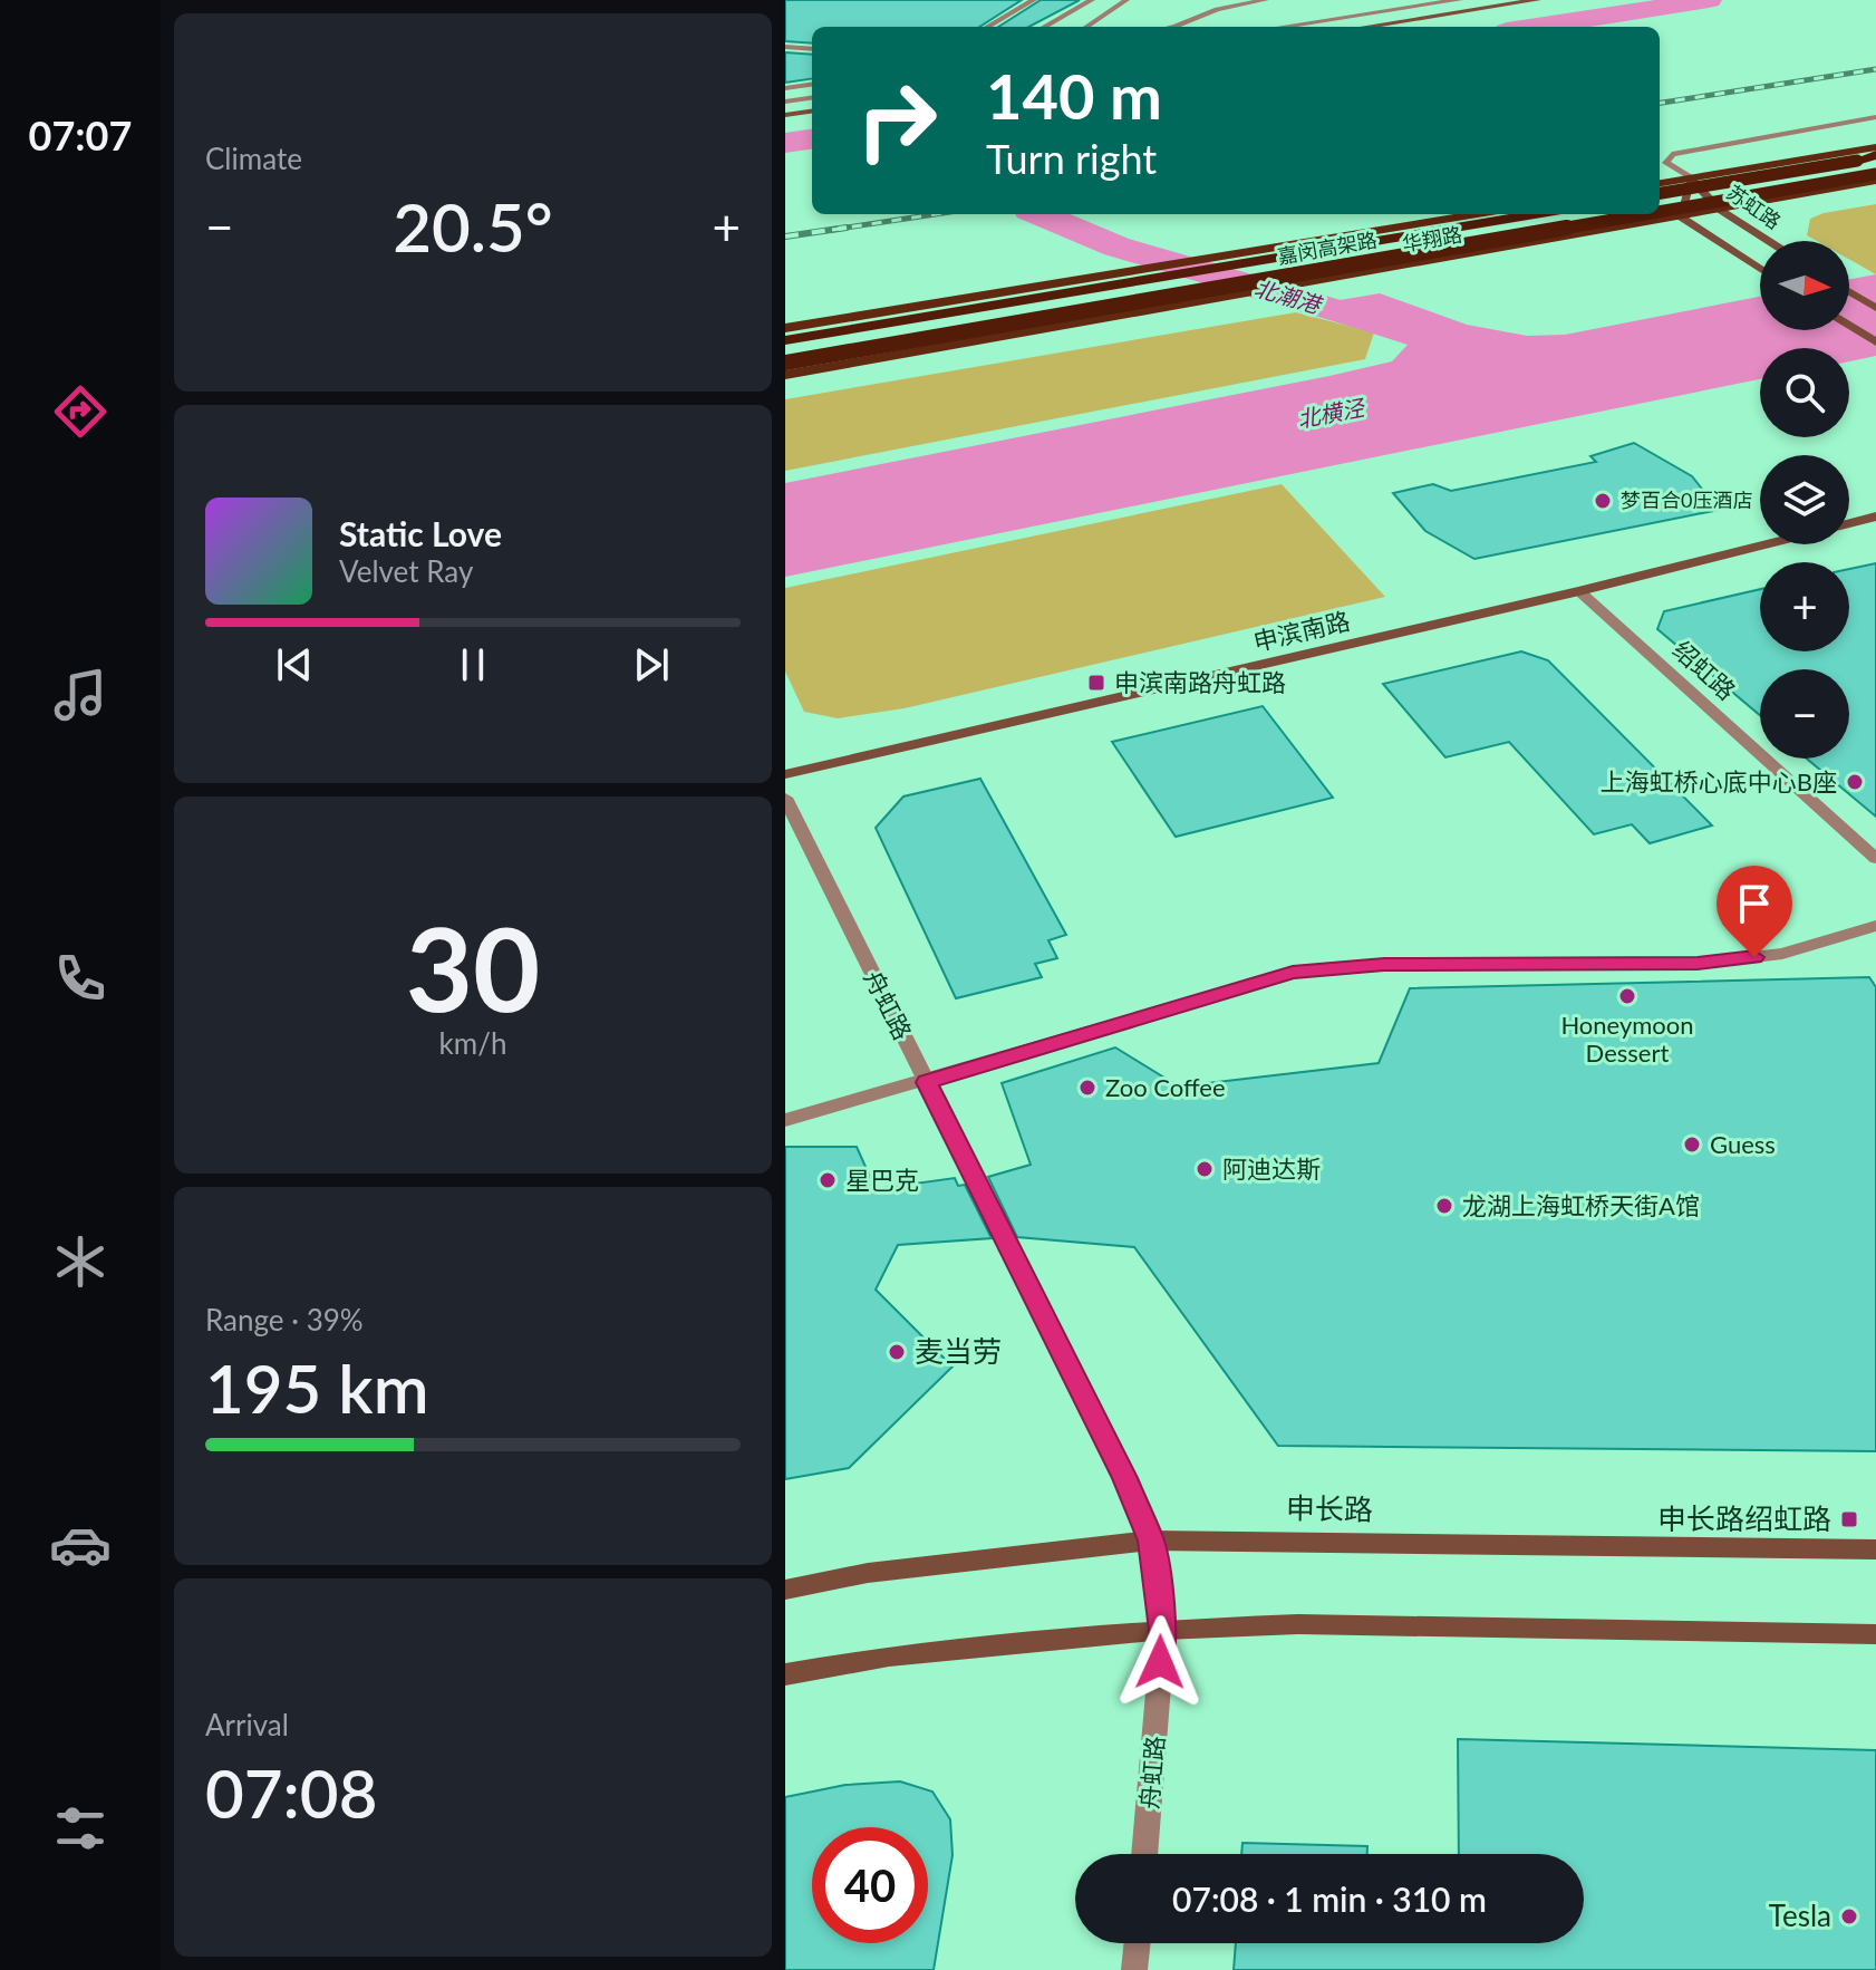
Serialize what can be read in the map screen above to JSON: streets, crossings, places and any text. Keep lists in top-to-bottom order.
{
  "streets": {
    "highway": ["嘉闵高架路"],
    "main road": [
      "苏虹路",
      "华翔路",
      "申滨南路",
      "申长路"
    ],
    "street": ["绍虹路", "舟虹路"]
  },
  "crossings": [
    ["苏虹路", "华翔路"],
    ["申滨南路", "绍虹路"],
    ["舟虹路", "申长路"]
  ],
  "water": ["北潮港", "北横泾"],
  "places": {
    "other": [
      "梦百合0压酒店",
      "上海虹桥心底中心B座",
      "Honeymoon Dessert",
      "Zoo Coffee",
      "Guess",
      "阿迪达斯",
      "星巴克",
      "龙湖上海虹桥天街A馆",
      "麦当劳",
      "Tesla"
    ],
    "transit": ["申滨南路舟虹路", "申长路绍虹路"]
  },
  "north": "right",
  "page": {
    "tabs": "07:07",
    "tile": [
      "Climate",
      ["30", "km/h"],
      ["Range · 39%", "195 km"],
      ["Arrival", "07:08"]
    ],
    "turn": ["140 m", "Turn right"],
    "heat": ["−", "20.5°", "+"],
    "map_buttons": ["+", "−"],
    "song": ["Static Love", "Velvet Ray"],
    "limit": "40",
    "trip": "07:08 · 1 min · 310 m"
  }
}
